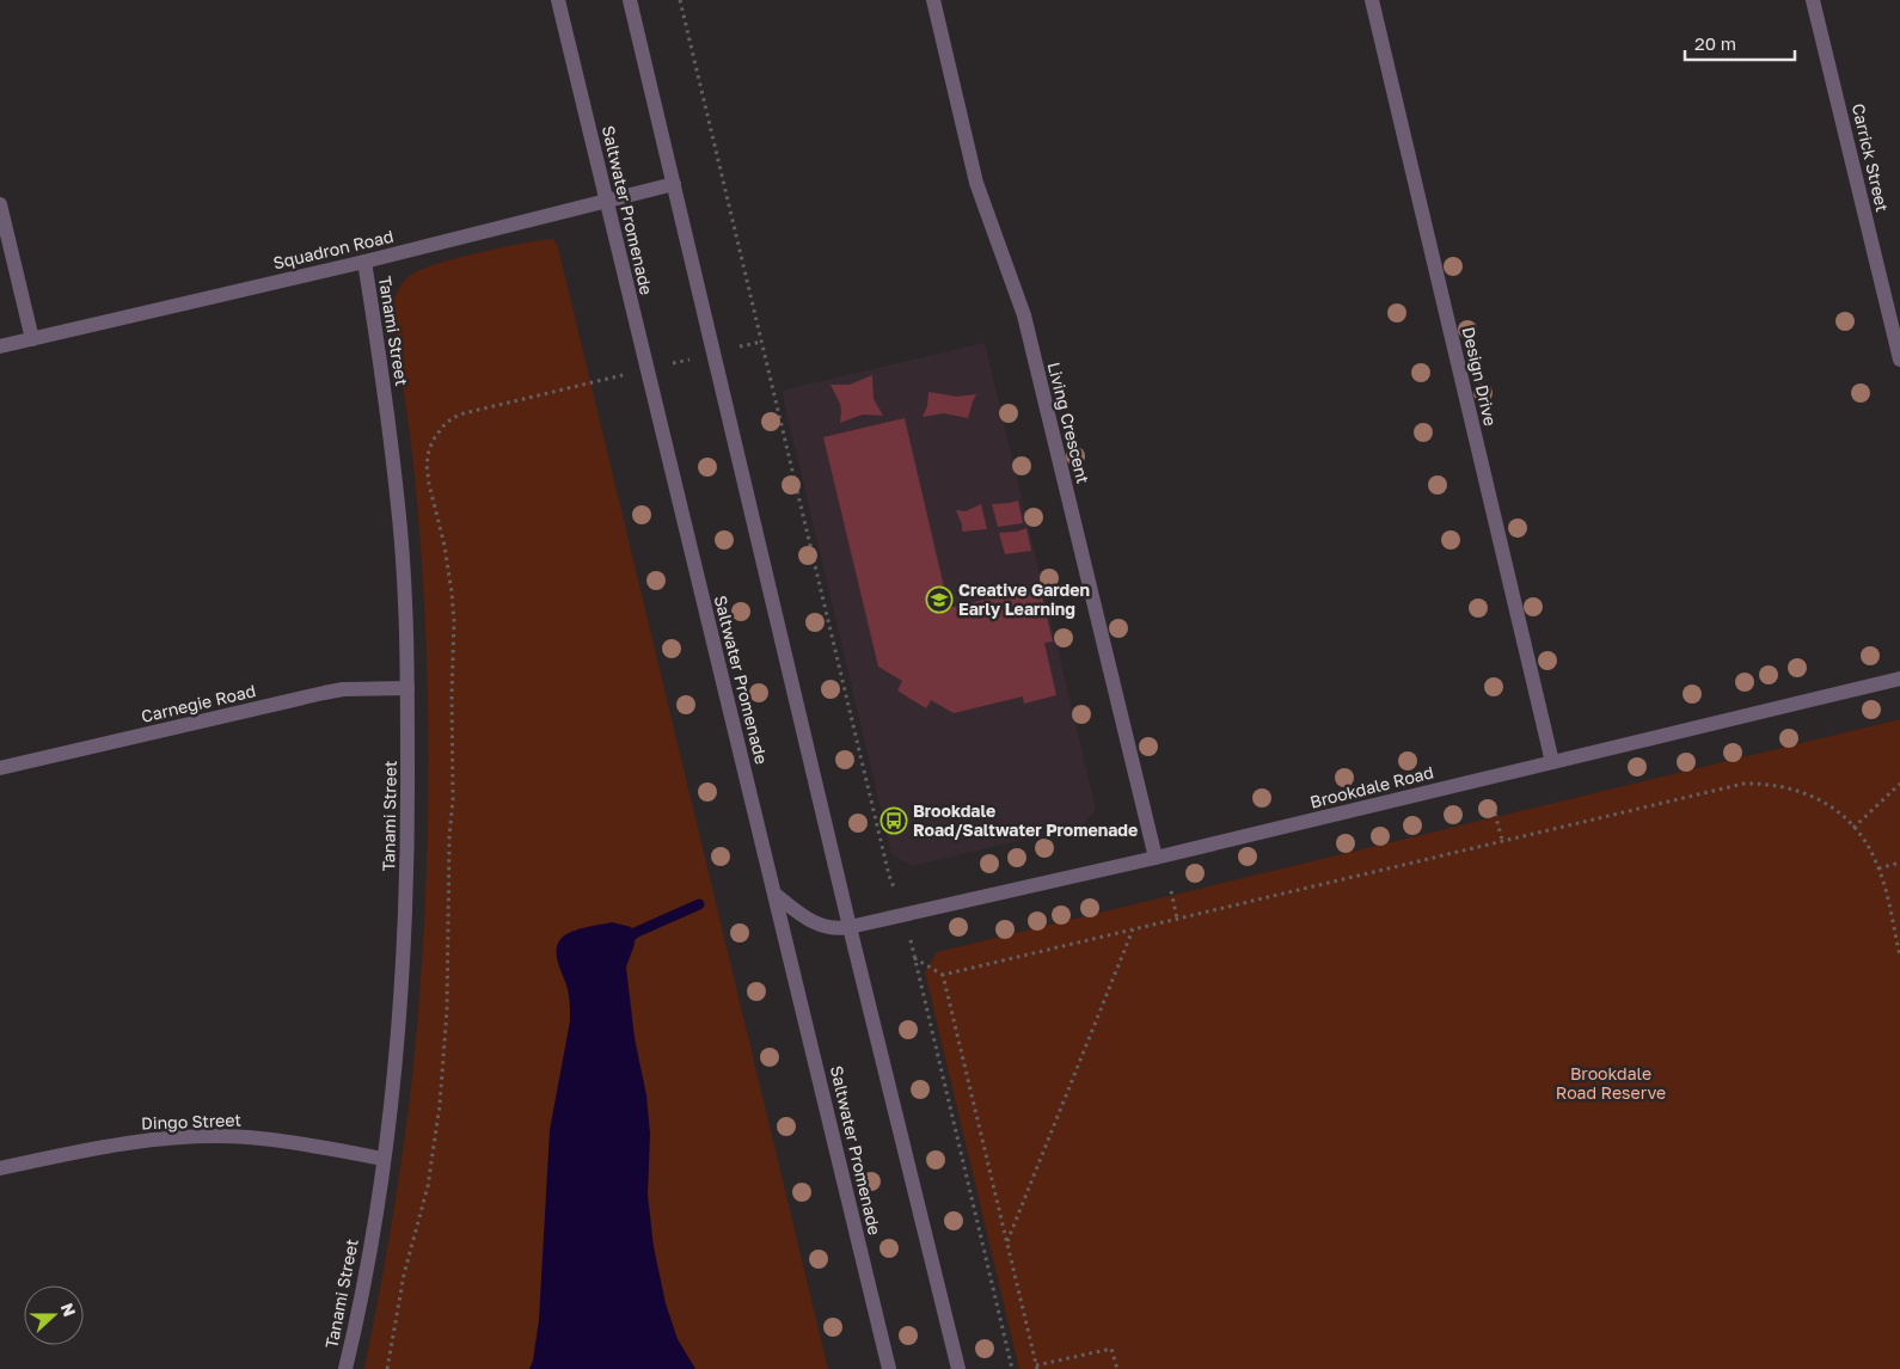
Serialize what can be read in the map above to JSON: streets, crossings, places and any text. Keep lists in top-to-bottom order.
{
  "streets": {
    "street": [
      "Carrick Street",
      "Saltwater Promenade",
      "Squadron Road",
      "Tanami Street",
      "Design Drive",
      "Living Crescent",
      "Carnegie Road",
      "Brookdale Road",
      "Dingo Street"
    ]
  },
  "crossings": [
    ["Saltwater Promenade", "Squadron Road"],
    ["Saltwater Promenade", "Brookdale Road"],
    ["Squadron Road", "Tanami Street"],
    ["Tanami Street", "Carnegie Road"],
    ["Tanami Street", "Dingo Street"],
    ["Design Drive", "Brookdale Road"],
    ["Living Crescent", "Brookdale Road"]
  ],
  "parks": ["Brookdale Road Reserve"],
  "places": {
    "school or university": ["Creative Garden Early Learning"],
    "bus stop": ["Brookdale Road/Saltwater Promenade"]
  },
  "scale_bar": "20 m",
  "north": "right"
}
